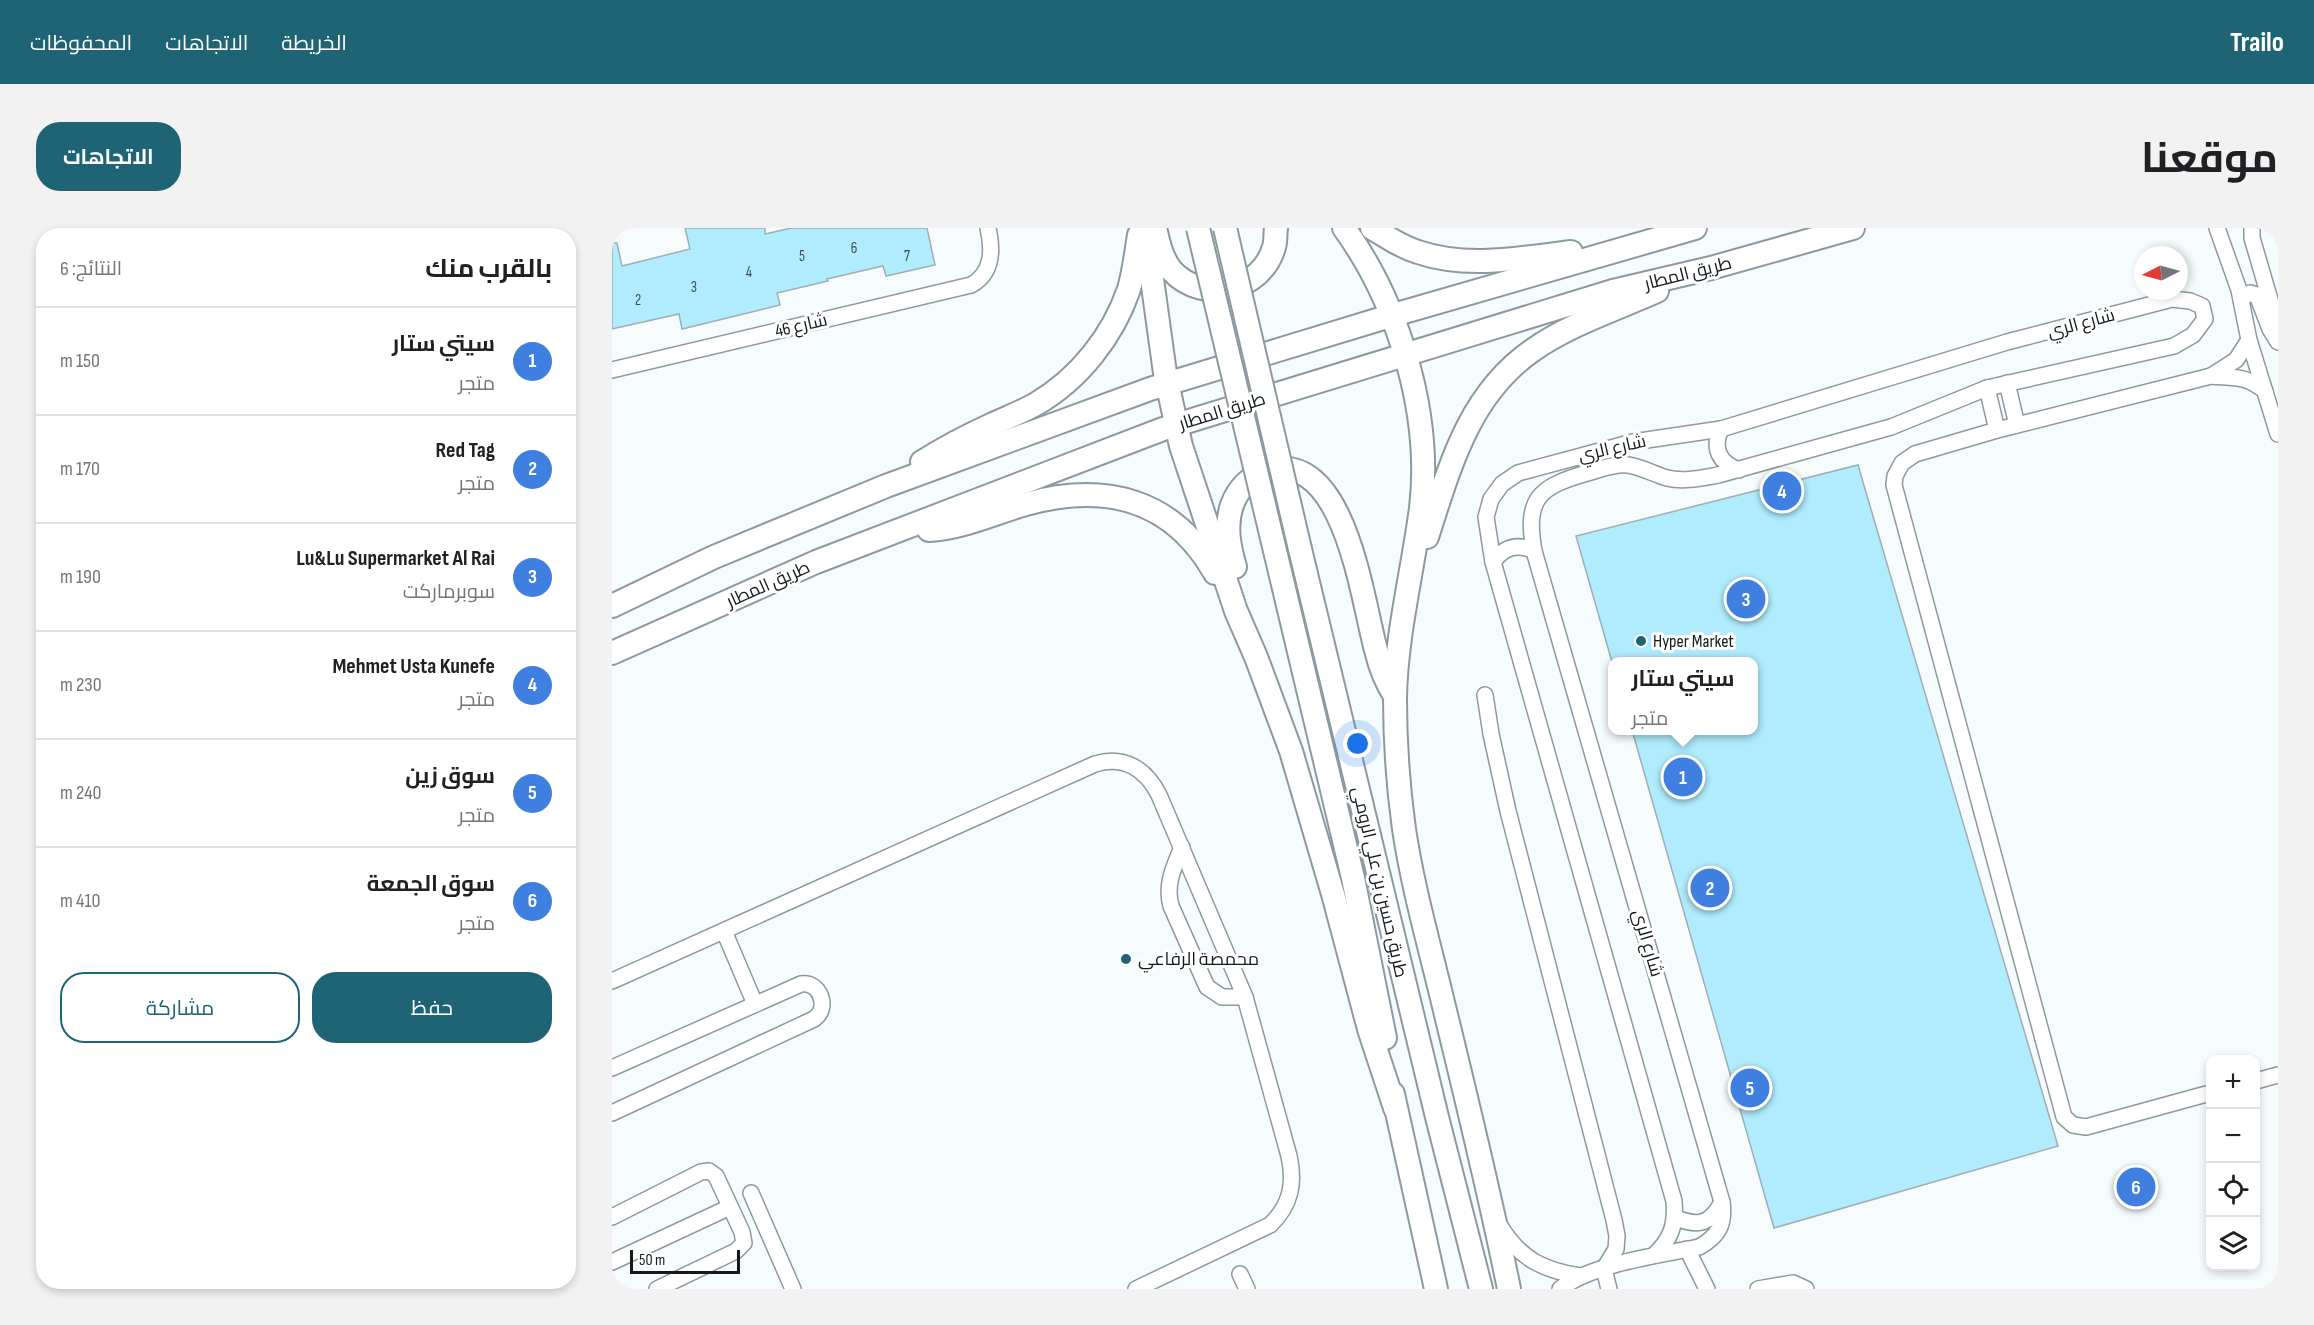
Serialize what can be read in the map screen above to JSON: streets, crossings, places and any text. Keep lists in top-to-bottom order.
{
  "streets": {
    "highway": ["طريق المطار", "طريق حسين بن علي الرومي"],
    "street": ["شارع الري", "شارع 46"]
  },
  "places": ["Hyper Market", "محمصة الرفاعي"],
  "house_numbers": [
    "6",
    "5",
    "7",
    "4",
    "3",
    "2"
  ],
  "scale_bar": "50 m",
  "north": "left",
  "page": {
    "header": "Trailo",
    "nav": ["الخريطة", "الاتجاهات", "المحفوظات"],
    "title": "موقعنا",
    "buttons": [
      "الاتجاهات",
      ["حفظ", "مشاركة"]
    ],
    "heading": ["بالقرب منك", "النتائج: 6"],
    "list": [
      {
        "mark": "1",
        "name": "سيتي ستار",
        "note": "متجر",
        "value": "150 m"
      },
      {
        "mark": "2",
        "name": "Red Tag",
        "note": "متجر",
        "value": "170 m"
      },
      {
        "mark": "3",
        "name": "Lu&Lu Supermarket Al Rai",
        "note": "سوبرماركت",
        "value": "190 m"
      },
      {
        "mark": "4",
        "name": "Mehmet Usta Kunefe",
        "note": "متجر",
        "value": "230 m"
      },
      {
        "mark": "5",
        "name": "سوق زين",
        "note": "متجر",
        "value": "240 m"
      },
      {
        "mark": "6",
        "name": "سوق الجمعة",
        "note": "متجر",
        "value": "410 m"
      }
    ],
    "pins": [
      "4",
      "3",
      "1",
      "2",
      "5",
      "6"
    ],
    "popup": ["سيتي ستار", "متجر"],
    "map_buttons": ["+", "−"],
    "scale": "50 m"
  }
}
